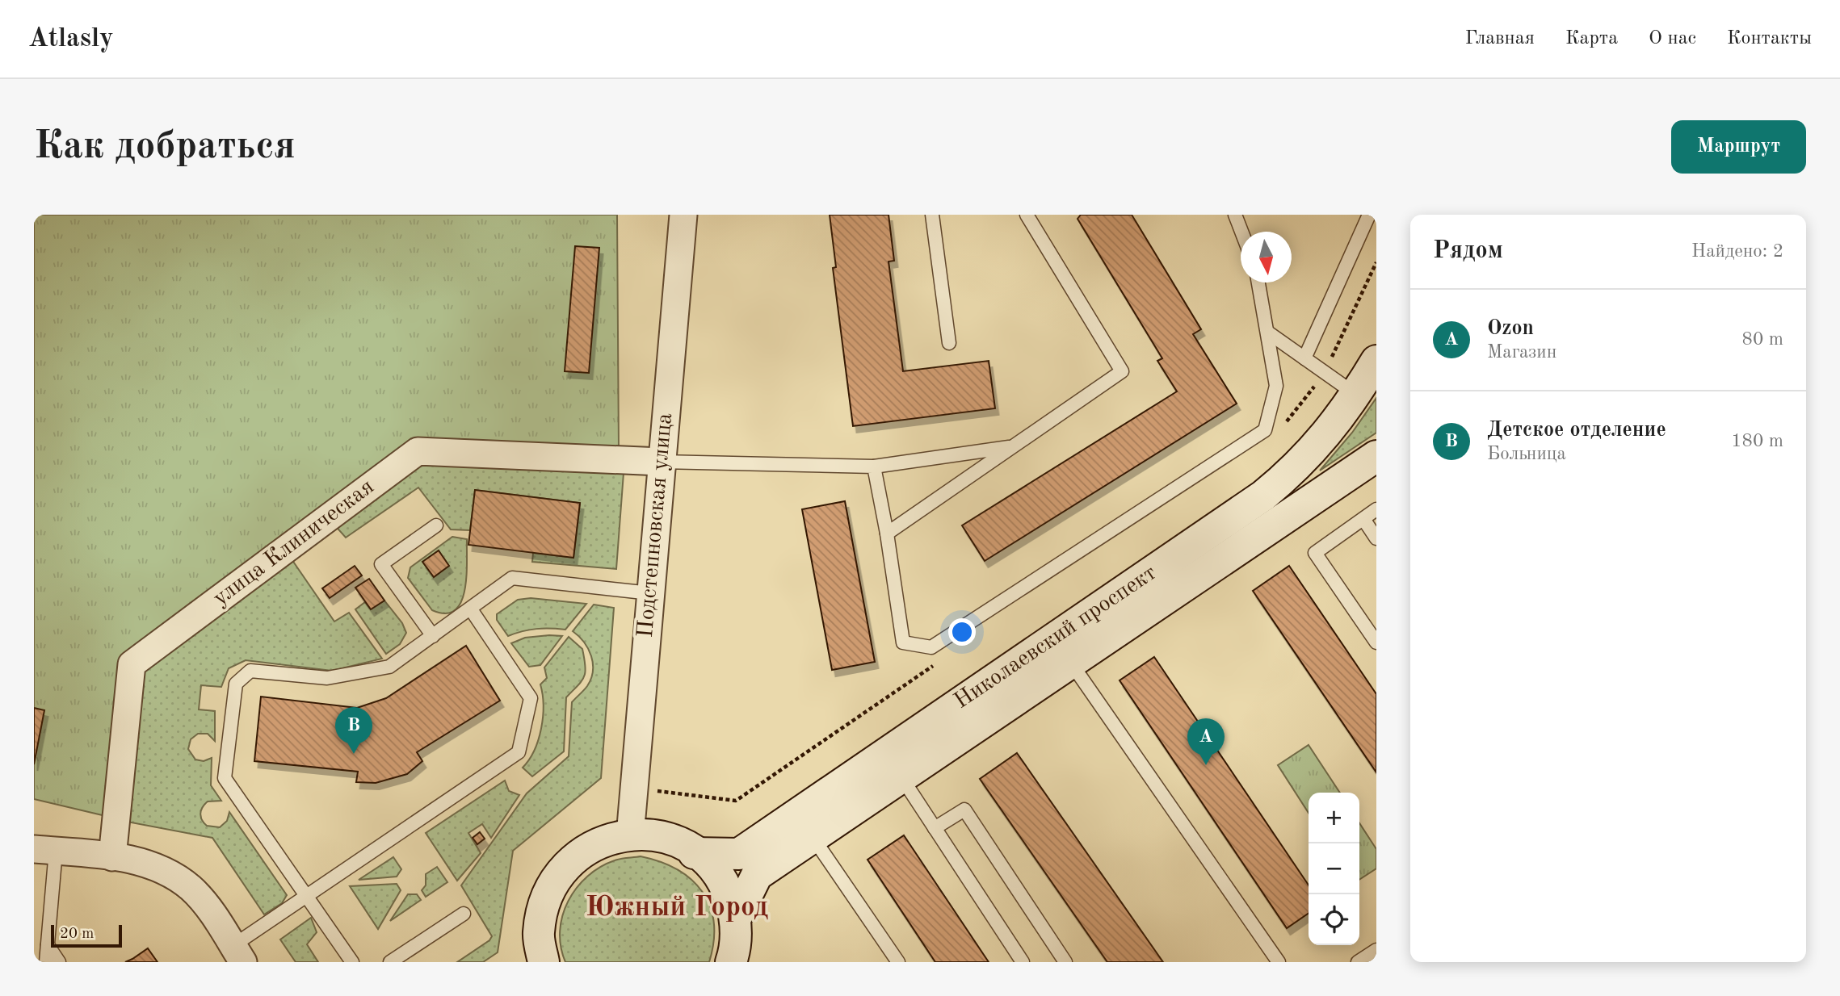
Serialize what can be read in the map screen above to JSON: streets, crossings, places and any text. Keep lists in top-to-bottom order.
{
  "streets": {
    "main road": ["Николаевский проспект"],
    "street": ["Подстепновская улица", "улица Клиническая"]
  },
  "crossings": [
    ["Подстепновская улица", "улица Клиническая"]
  ],
  "districts": ["Южный Город"],
  "scale_bar": "20 m",
  "north": "bottom",
  "page": {
    "header": "Atlasly",
    "nav": [
      "Главная",
      "Карта",
      "О нас",
      "Контакты"
    ],
    "buttons": "Маршрут",
    "title": "Как добраться",
    "heading": ["Рядом", "Найдено: 2"],
    "list": [
      {
        "mark": "A",
        "name": "Ozon",
        "note": "Магазин",
        "value": "80 m"
      },
      {
        "mark": "B",
        "name": "Детское отделение",
        "note": "Больница",
        "value": "180 m"
      }
    ],
    "pins": ["B", "A"],
    "map_buttons": ["+", "−"],
    "scale": "20 m"
  }
}
